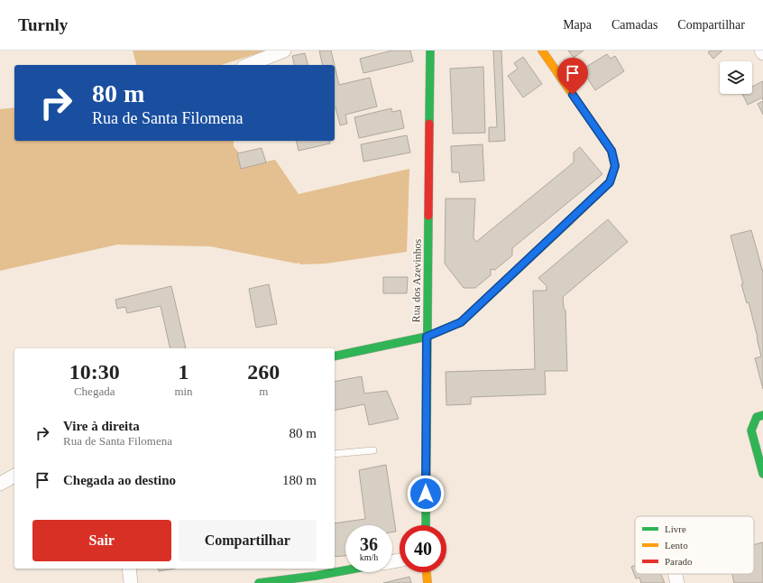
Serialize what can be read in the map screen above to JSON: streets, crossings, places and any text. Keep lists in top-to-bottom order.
{
  "streets": {
    "street": ["Rua dos Azevinhos"]
  },
  "legend": ["Livre", "Lento", "Parado"],
  "page": {
    "header": "Turnly",
    "nav": ["Mapa", "Camadas", "Compartilhar"],
    "turn": ["80 m", "Rua de Santa Filomena"],
    "eta": [
      "10:30",
      "Chegada",
      "1",
      "min",
      "260",
      "m"
    ],
    "list": [
      {
        "name": "Vire à direita",
        "note": "Rua de Santa Filomena",
        "value": "80 m"
      },
      {
        "name": "Chegada ao destino",
        "value": "180 m"
      }
    ],
    "buttons": ["Sair", "Compartilhar"],
    "speed": "36 km/h",
    "limit": "40"
  }
}
